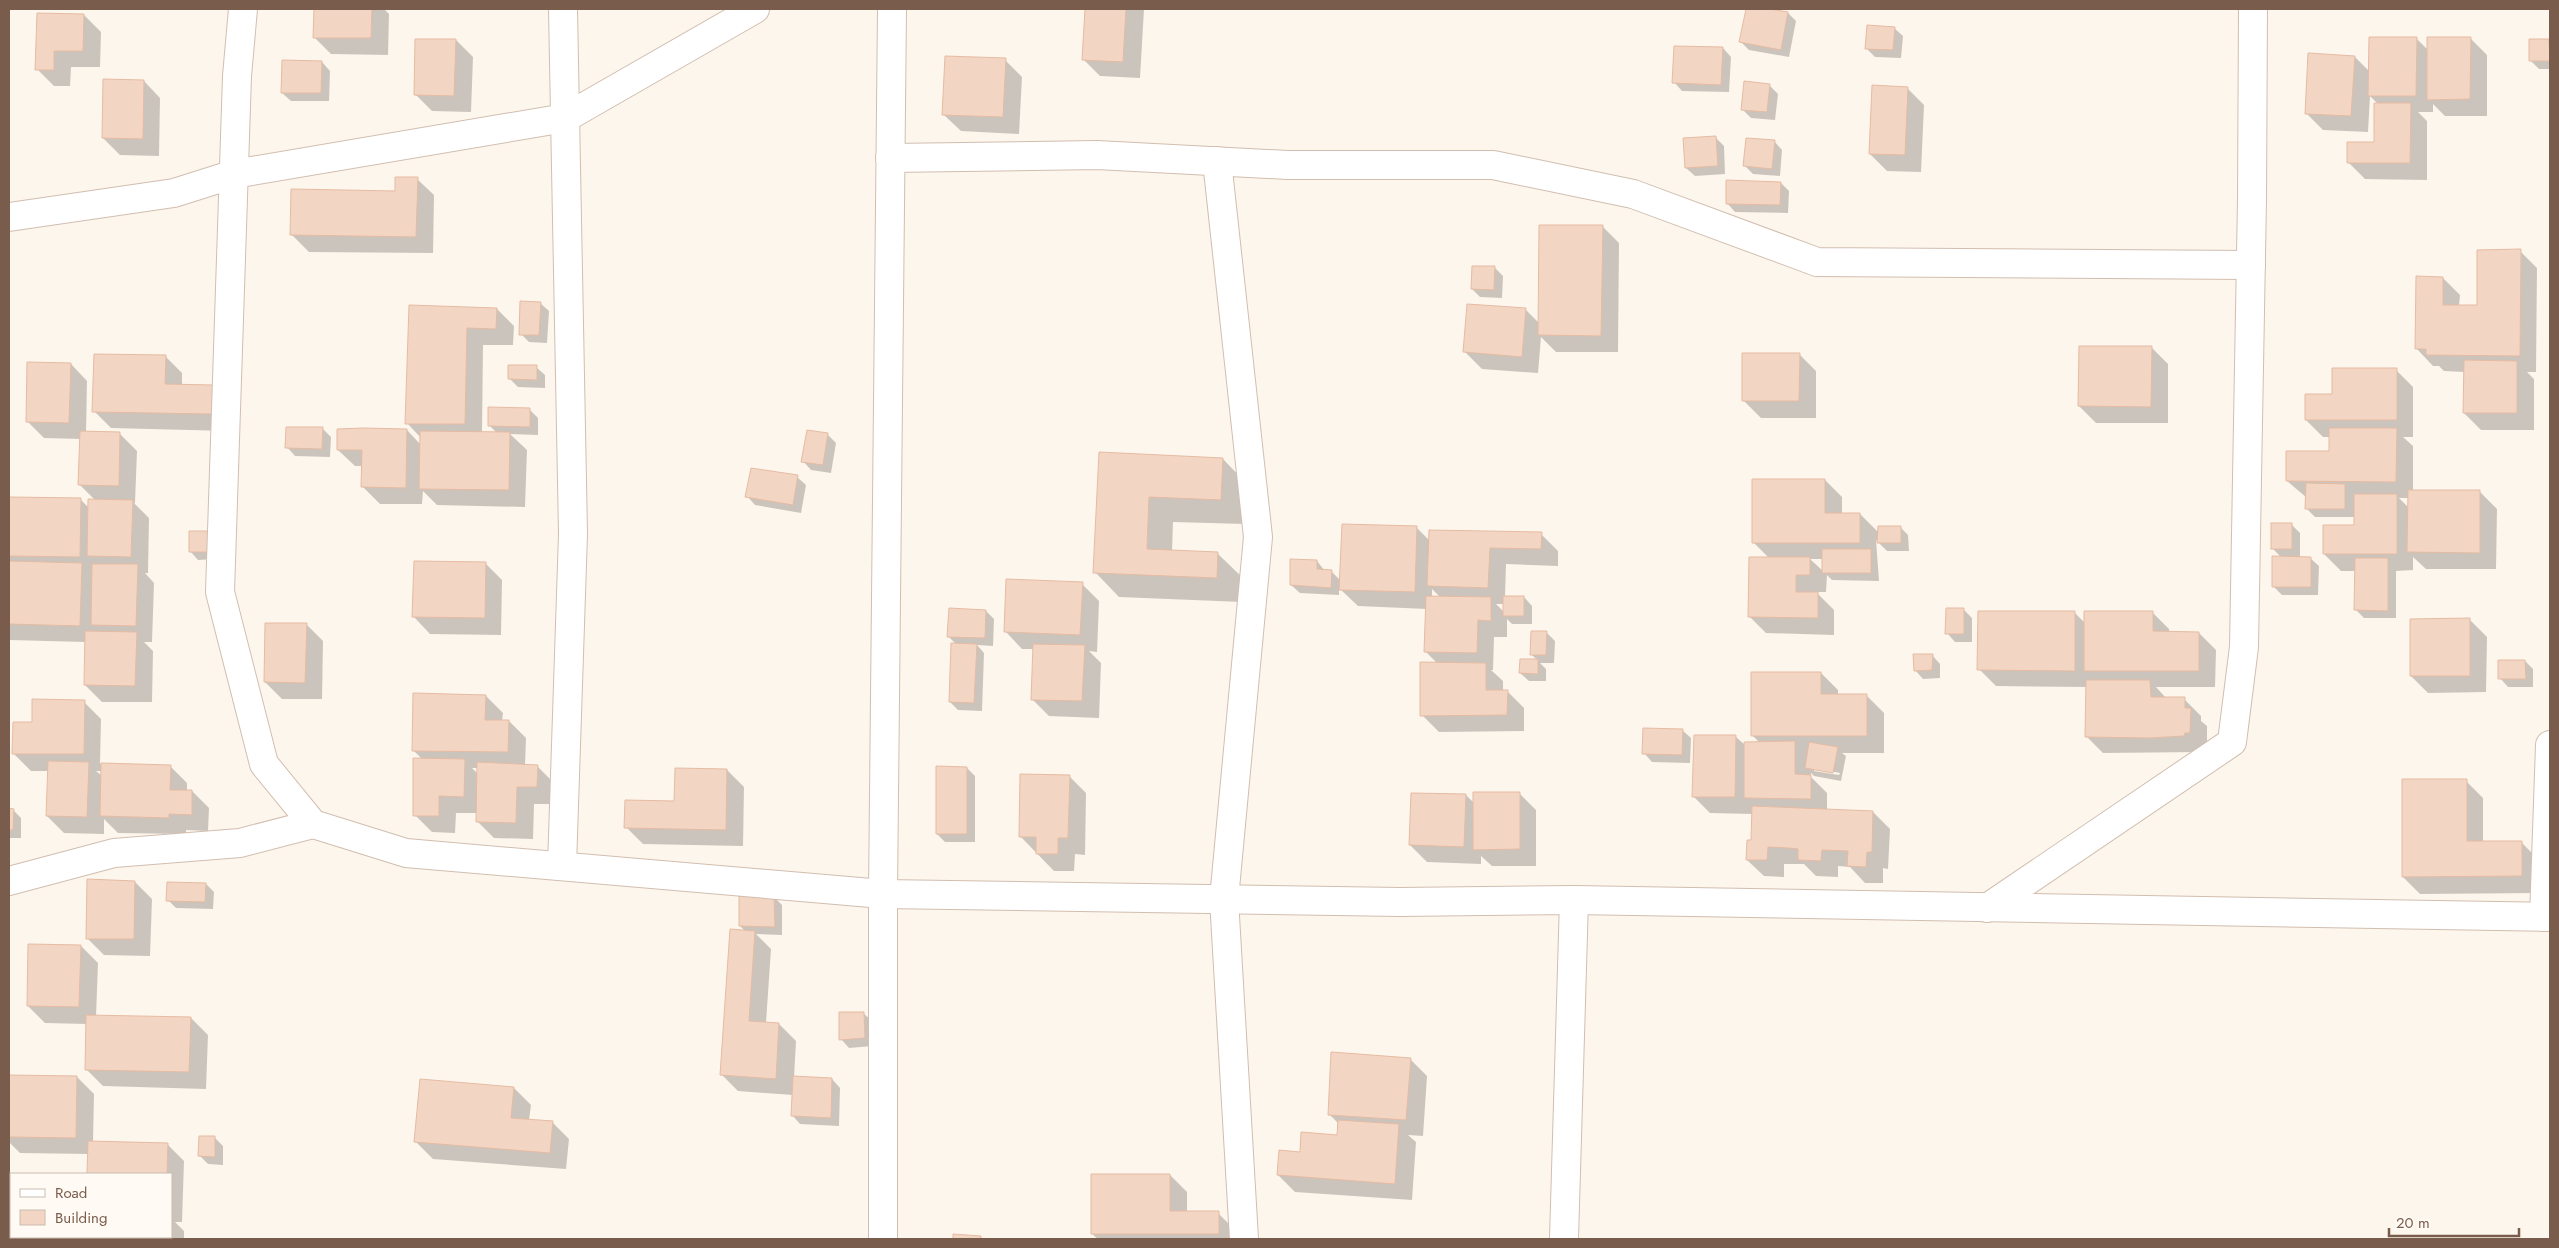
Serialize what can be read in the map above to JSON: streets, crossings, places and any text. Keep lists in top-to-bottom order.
{
  "legend": ["Road", "Building"],
  "scale_bar": "20 m"
}
